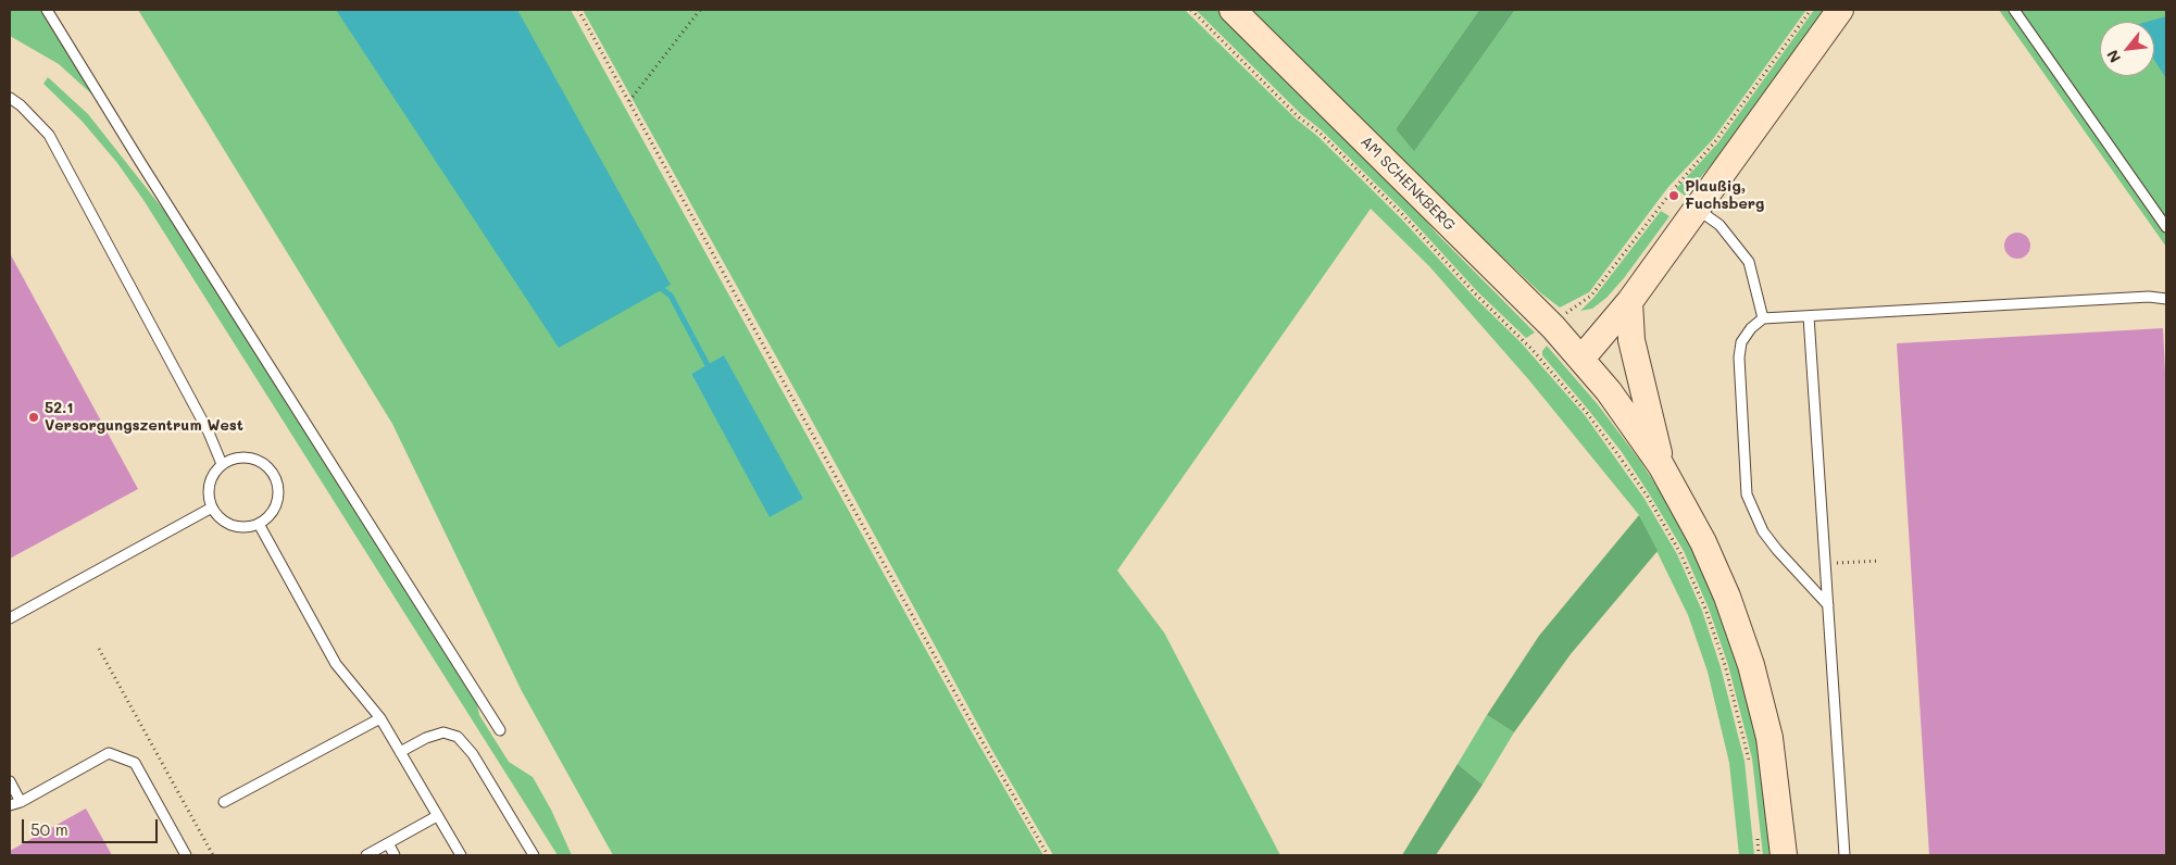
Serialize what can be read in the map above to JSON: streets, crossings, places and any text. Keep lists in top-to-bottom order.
{
  "streets": {
    "main road": ["AM SCHENKBERG"]
  },
  "places": ["Plaußig, Fuchsberg", "52.1 Versorgungszentrum West"],
  "scale_bar": "50 m",
  "north": "bottom left"
}
